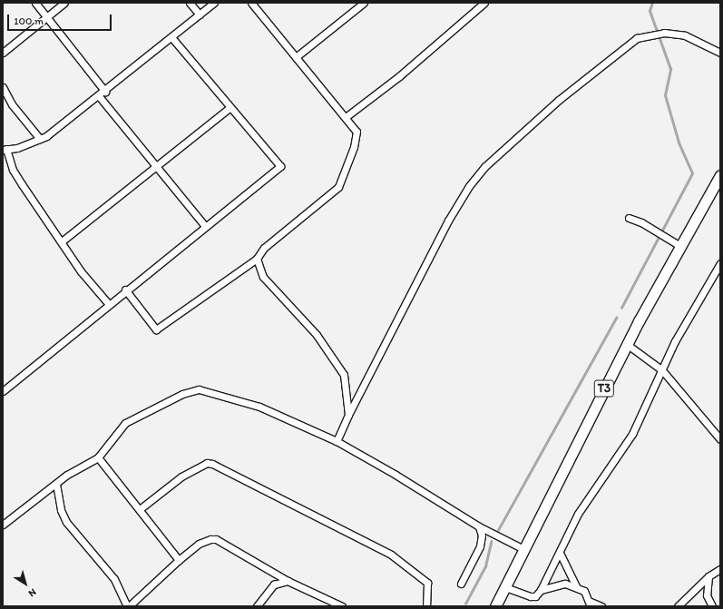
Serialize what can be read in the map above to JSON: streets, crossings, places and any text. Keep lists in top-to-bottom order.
{
  "streets": {
    "highway": ["T3"]
  },
  "scale_bar": "100 m",
  "north": "bottom right"
}
